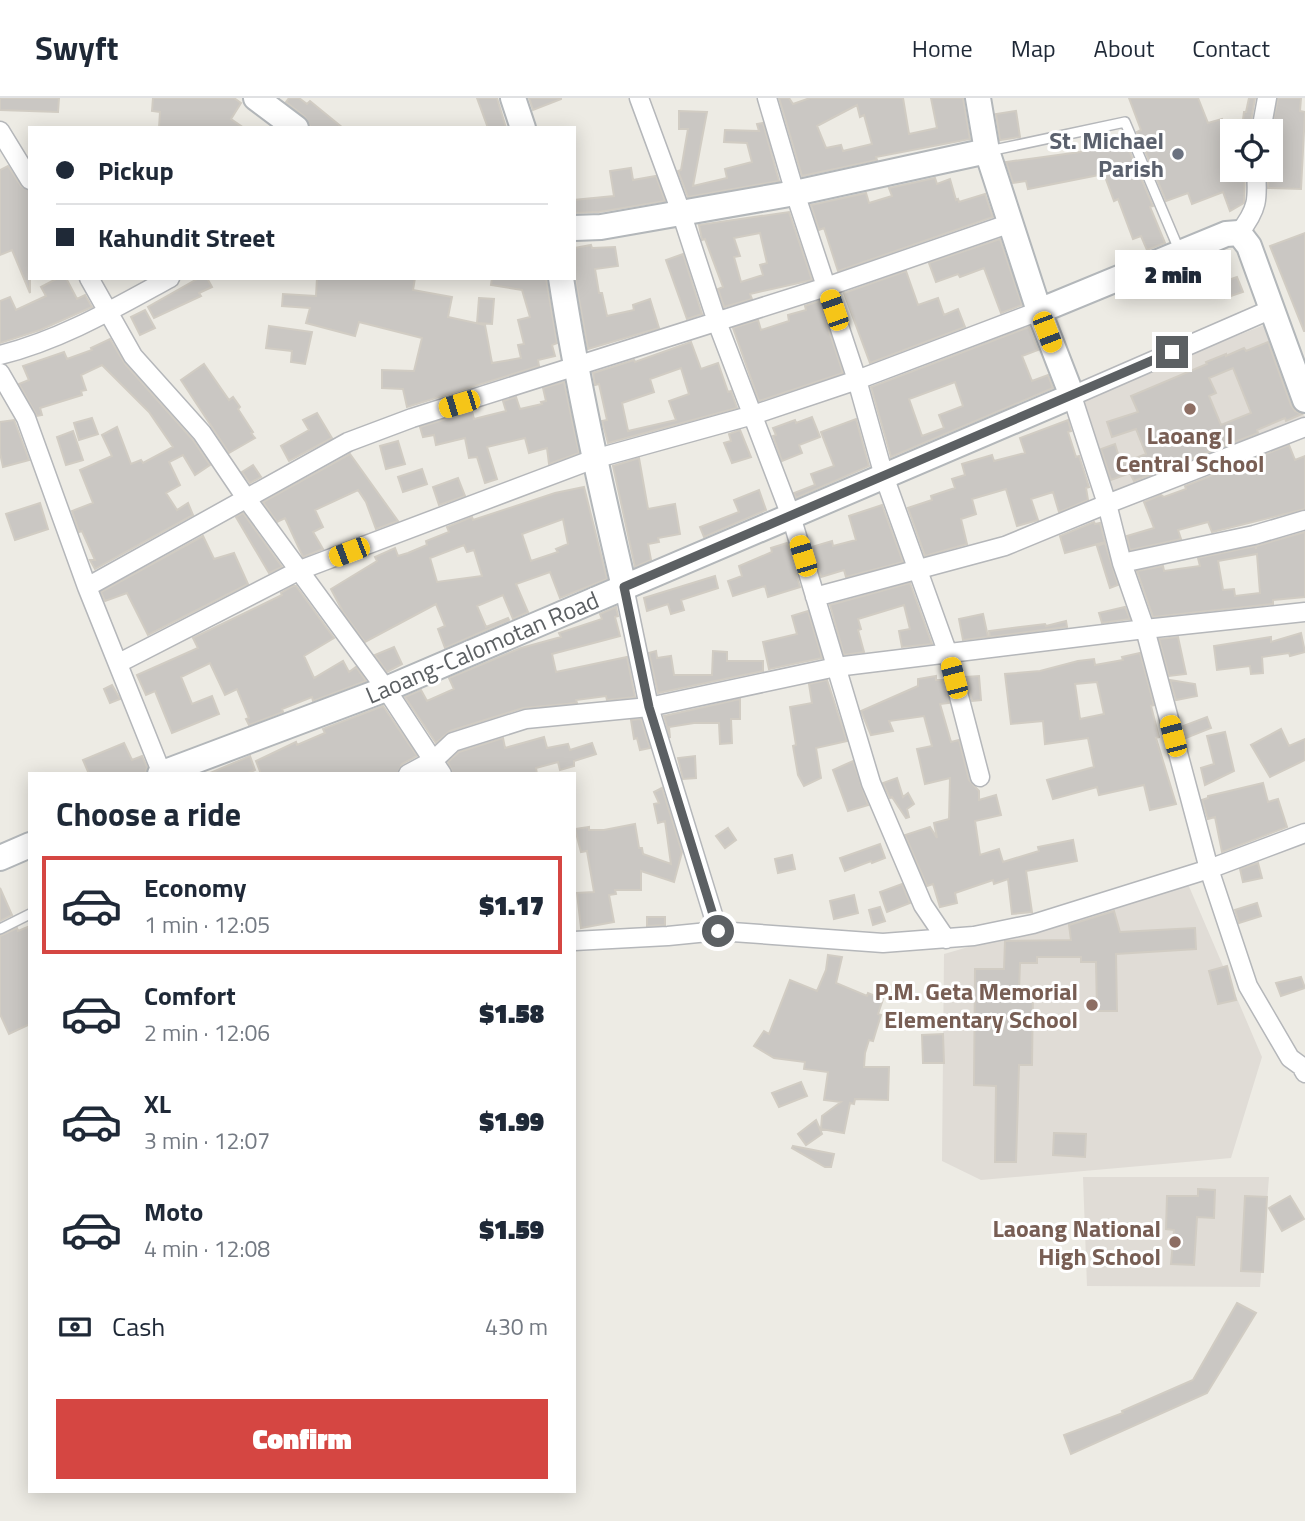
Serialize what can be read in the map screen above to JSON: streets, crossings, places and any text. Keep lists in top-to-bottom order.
{
  "streets": {
    "main road": ["Laoang-Calomotan Road"]
  },
  "places": [
    "St. Michael Parish",
    "Laoang I Central School",
    "P.M. Geta Memorial Elementary School",
    "Laoang National High School"
  ],
  "page": {
    "header": "Swyft",
    "nav": [
      "Home",
      "Map",
      "About",
      "Contact"
    ],
    "banner": ["Pickup", "Kahundit Street"],
    "bubble": "2 min",
    "heading": "Choose a ride",
    "list": [
      {
        "name": "Economy",
        "note": "1 min · 12:05",
        "value": "$1.17"
      },
      {
        "name": "Comfort",
        "note": "2 min · 12:06",
        "value": "$1.58"
      },
      {
        "name": "XL",
        "note": "3 min · 12:07",
        "value": "$1.99"
      },
      {
        "name": "Moto",
        "note": "4 min · 12:08",
        "value": "$1.59"
      }
    ],
    "pay": ["Cash", "430 m"],
    "buttons": "Confirm"
  }
}
